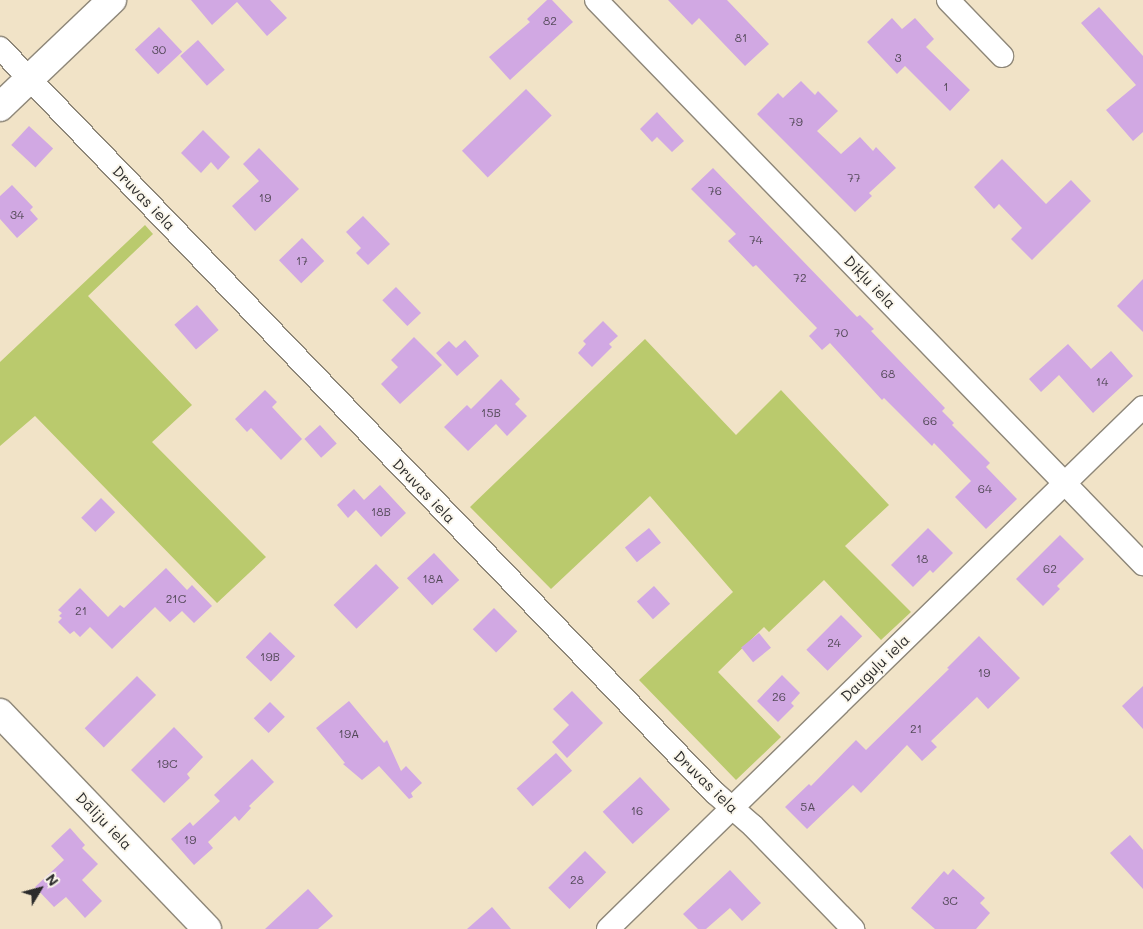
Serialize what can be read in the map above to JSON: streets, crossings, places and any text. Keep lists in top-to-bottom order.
{
  "streets": {
    "street": [
      "Druvas iela",
      "Dikļu iela",
      "Dauguļu iela",
      "Dāliju iela"
    ]
  },
  "crossings": [
    ["Druvas iela", "Dauguļu iela"],
    ["Dikļu iela", "Dauguļu iela"]
  ],
  "house_numbers": [
    "82",
    "81",
    "30",
    "3",
    "1",
    "79",
    "77",
    "76",
    "19",
    "34",
    "74",
    "17",
    "72",
    "70",
    "68",
    "14",
    "15B",
    "66",
    "64",
    "18B",
    "18",
    "62",
    "18A",
    "21C",
    "21",
    "24",
    "19B",
    "19",
    "26",
    "21",
    "19A",
    "19C",
    "5A",
    "16",
    "19",
    "28",
    "3C"
  ],
  "north": "top right"
}
